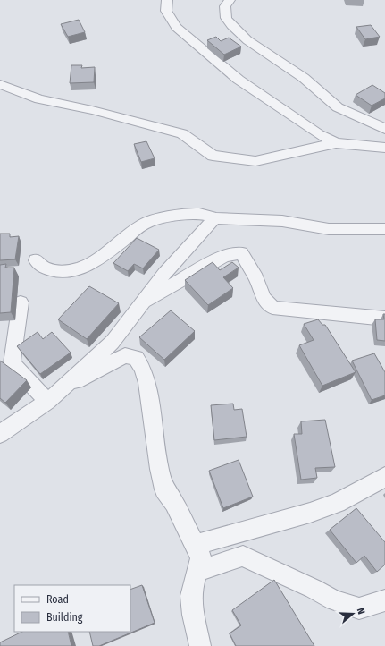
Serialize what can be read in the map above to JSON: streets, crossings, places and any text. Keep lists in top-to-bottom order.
{
  "legend": ["Road", "Building"],
  "north": "right"
}
